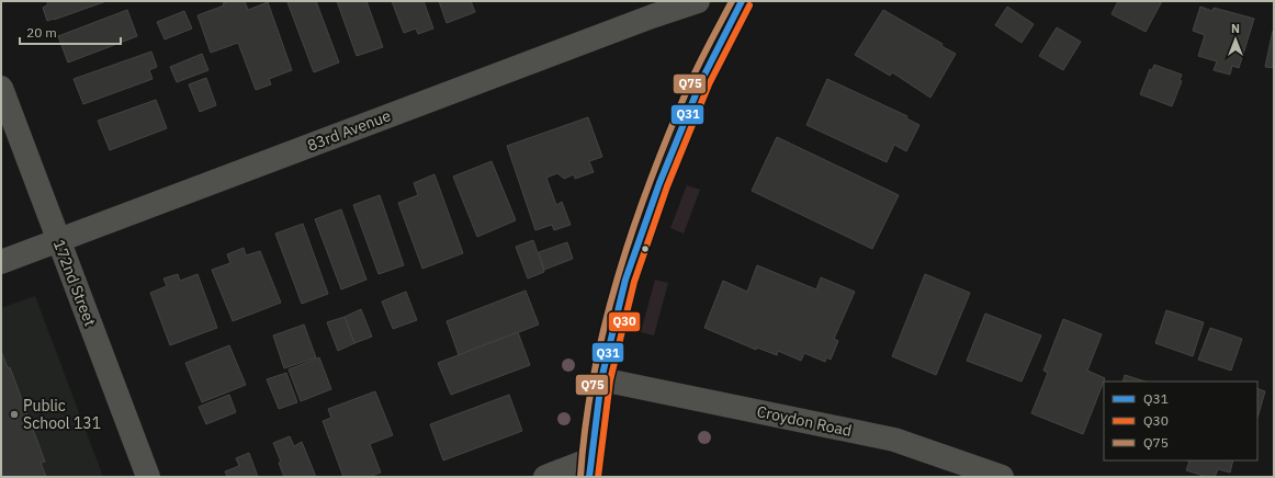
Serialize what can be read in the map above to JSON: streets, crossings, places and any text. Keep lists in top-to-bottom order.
{
  "streets": {
    "street": ["83rd Avenue", "172nd Street", "Croydon Road"]
  },
  "crossings": [
    ["83rd Avenue", "172nd Street"]
  ],
  "places": ["Public School 131"],
  "lines": ["transit line Q31", "transit line Q75", "transit line Q30"],
  "legend": ["Q31", "Q30", "Q75"],
  "scale_bar": "20 m",
  "north": "top"
}
